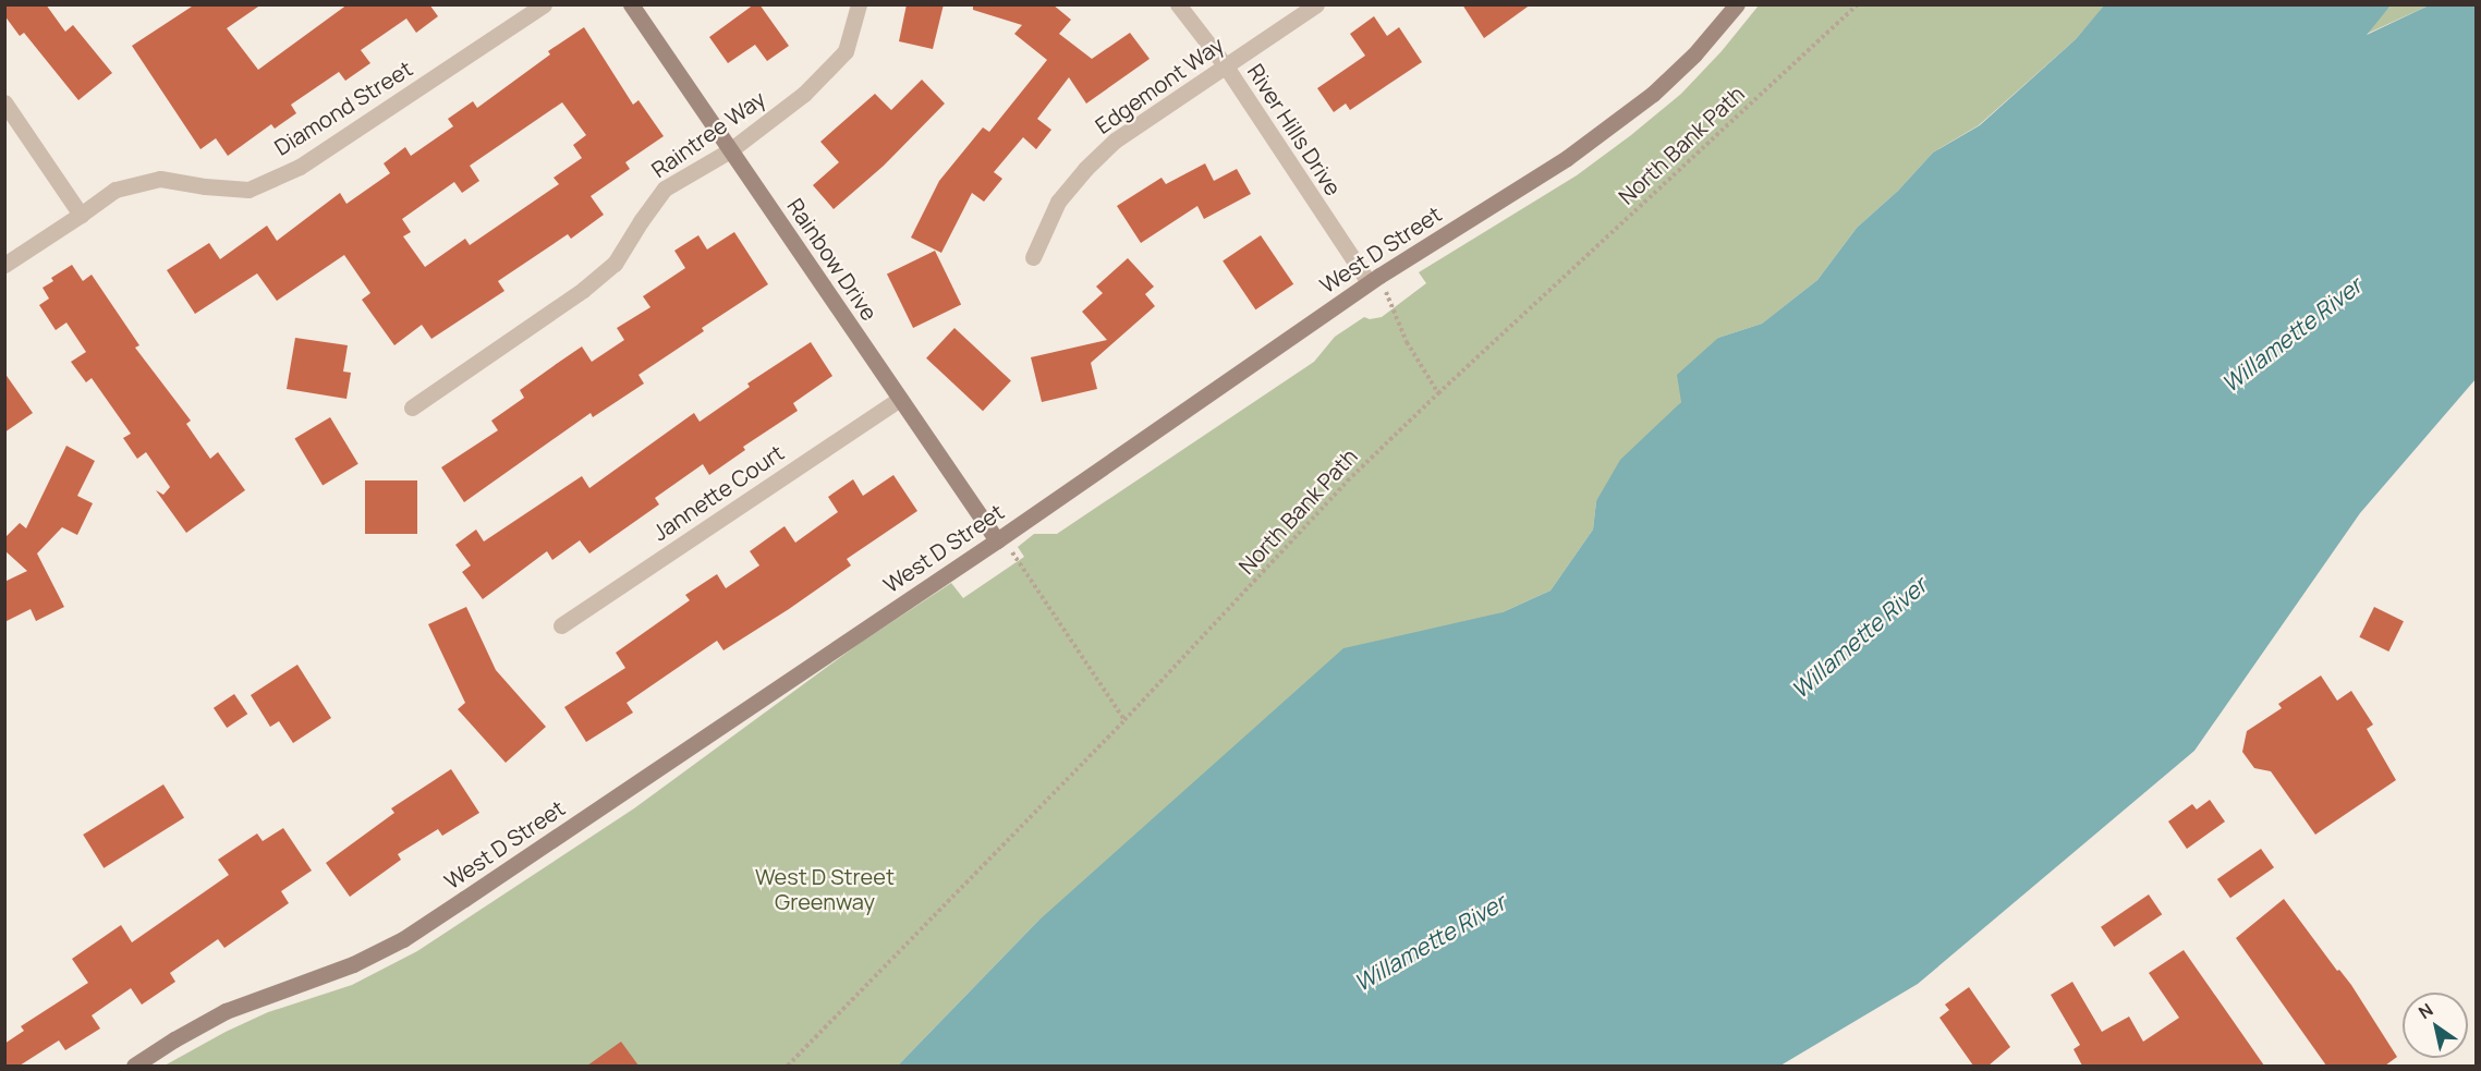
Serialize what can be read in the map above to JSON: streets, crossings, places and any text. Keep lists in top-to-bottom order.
{
  "streets": {
    "street": [
      "Edgemont Way",
      "Diamond Street",
      "River Hills Drive",
      "Raintree Way",
      "West D Street",
      "Rainbow Drive",
      "Jannette Court"
    ],
    "path": ["North Bank Path"]
  },
  "crossings": [
    ["Edgemont Way", "River Hills Drive"],
    ["River Hills Drive", "West D Street"],
    ["Raintree Way", "Rainbow Drive"],
    ["West D Street", "Rainbow Drive"],
    ["Rainbow Drive", "Jannette Court"]
  ],
  "water": ["Willamette River"],
  "parks": ["West D Street Greenway"],
  "north": "top left"
}
